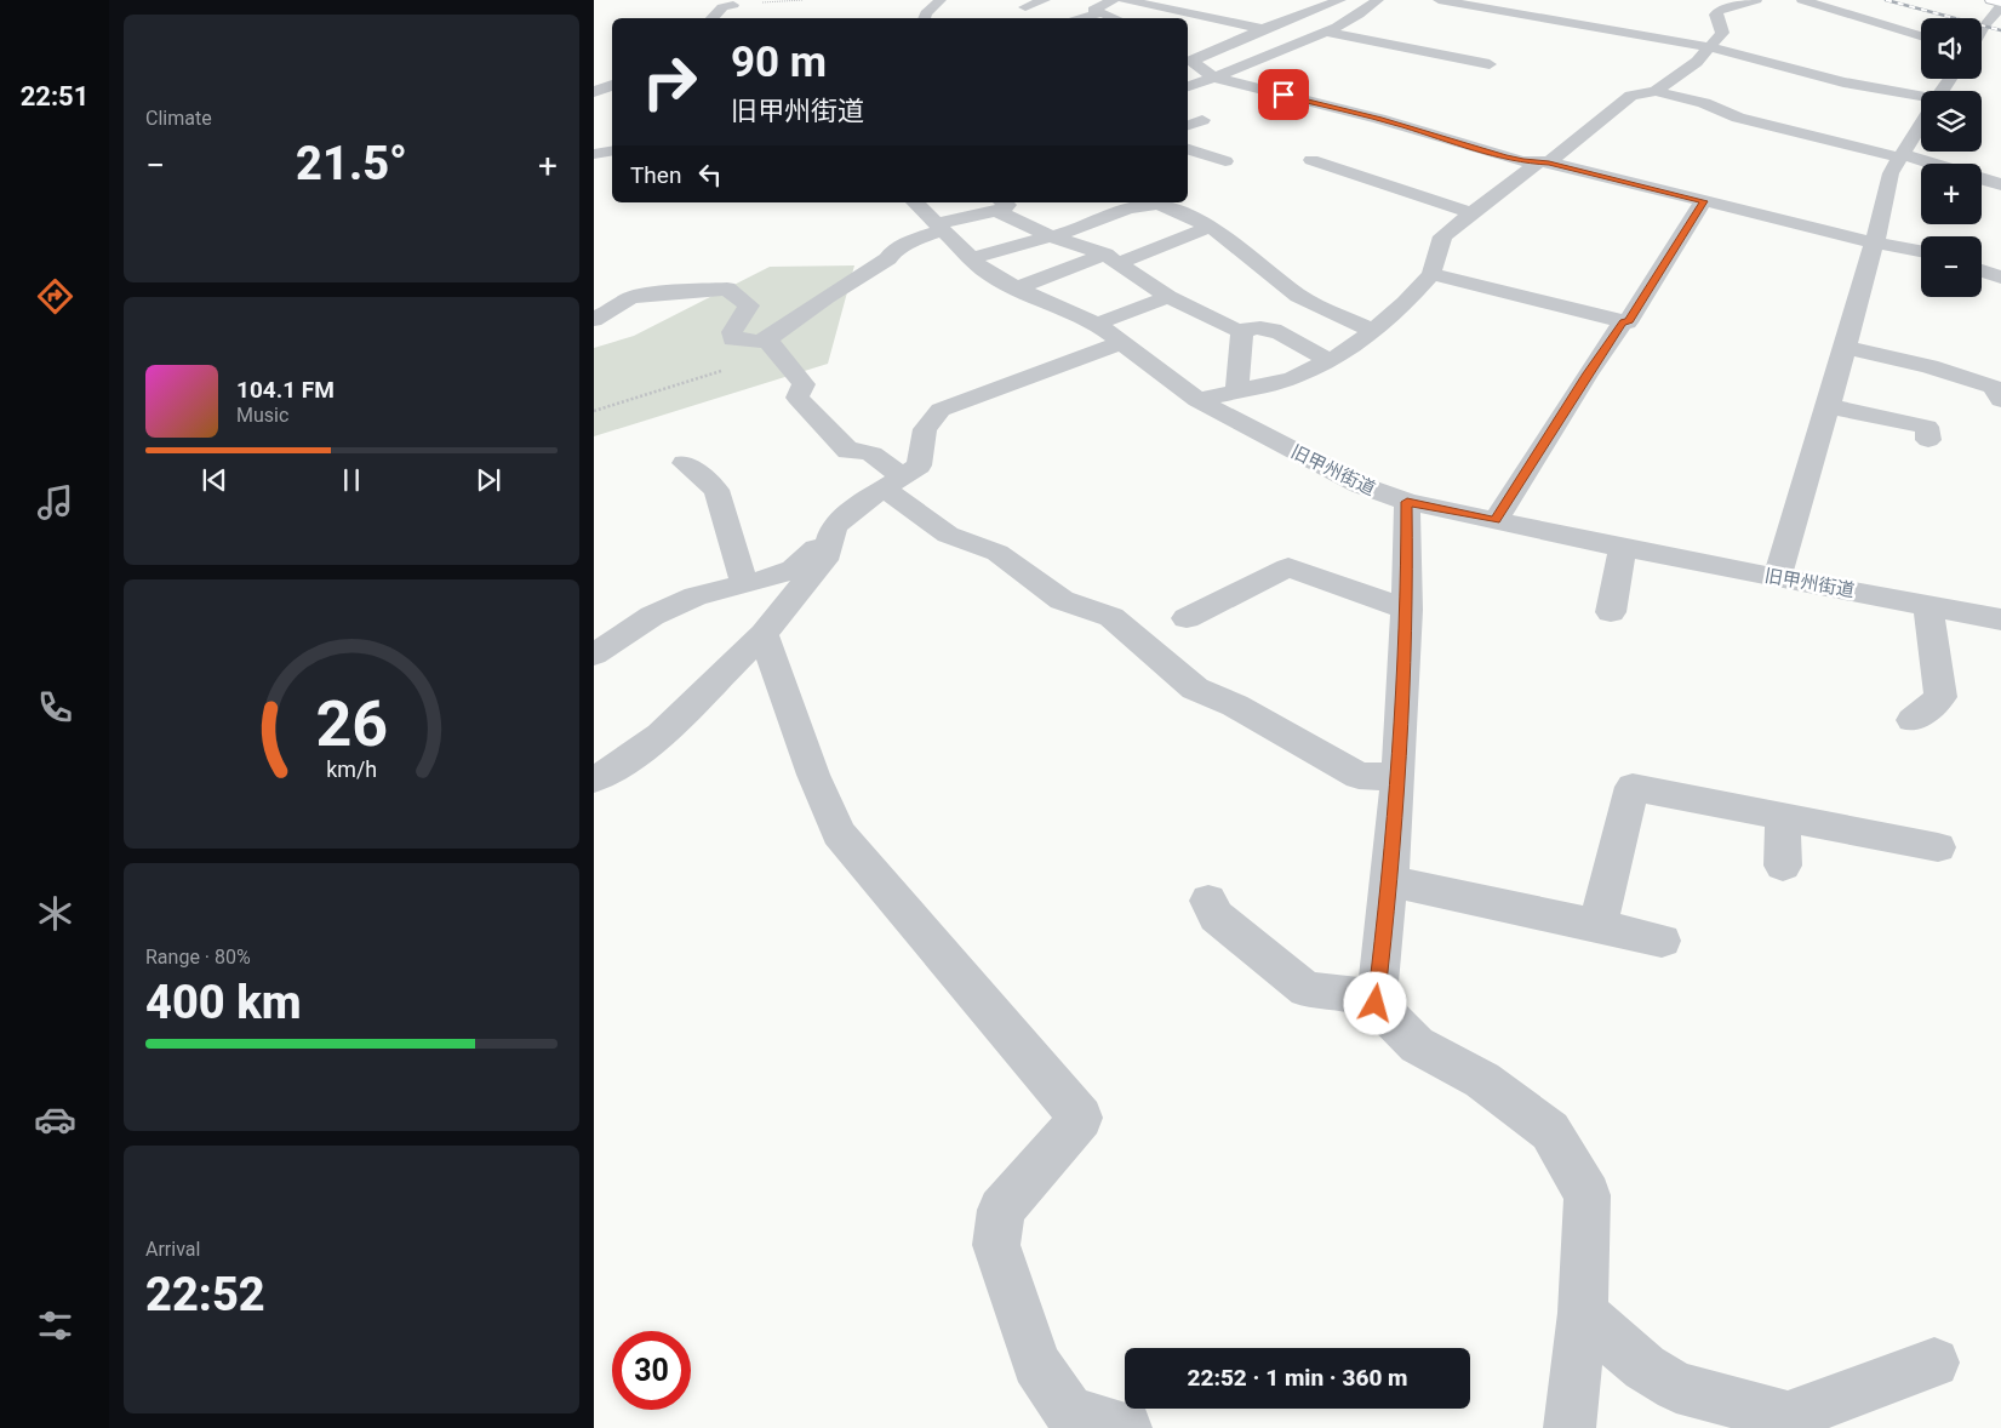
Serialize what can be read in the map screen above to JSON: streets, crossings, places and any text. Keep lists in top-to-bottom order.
{
  "streets": {
    "street": ["旧甲州街道"]
  },
  "page": {
    "tabs": "22:51",
    "tile": [
      "Climate",
      ["Range · 80%", "400 km"],
      ["Arrival", "22:52"]
    ],
    "map_buttons": ["+", "−"],
    "turn": ["90 m", "旧甲州街道"],
    "heat": ["−", "21.5°", "+"],
    "then": "Then",
    "song": ["104.1 FM", "Music"],
    "limit": "30",
    "trip": "22:52 · 1 min · 360 m",
    "gauge": ["26", "km/h"]
  }
}
